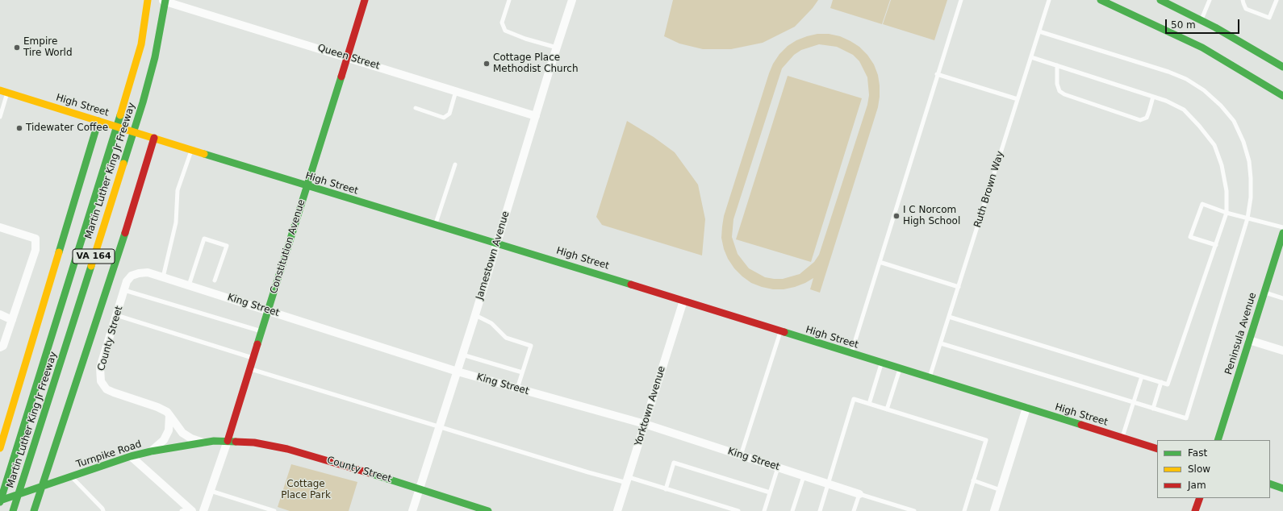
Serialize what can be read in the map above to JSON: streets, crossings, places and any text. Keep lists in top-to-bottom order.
{
  "streets": {
    "main road": [
      "High Street",
      "Martin Luther King Jr Freeway",
      "Constitution Avenue",
      "VA 164",
      "Peninsula Avenue",
      "County Street",
      "Turnpike Road"
    ],
    "street": [
      "Queen Street",
      "Jamestown Avenue",
      "King Street",
      "Yorktown Avenue"
    ],
    "lane": ["Ruth Brown Way"]
  },
  "crossings": [
    ["Queen Street", "Constitution Avenue"],
    ["Queen Street", "Jamestown Avenue"],
    ["High Street", "Ruth Brown Way"],
    ["High Street", "Constitution Avenue"],
    ["High Street", "Jamestown Avenue"],
    ["High Street", "Yorktown Avenue"],
    ["Martin Luther King Jr Freeway", "Turnpike Road"],
    ["Constitution Avenue", "King Street"],
    ["Constitution Avenue", "County Street"],
    ["Constitution Avenue", "Turnpike Road"],
    ["Jamestown Avenue", "King Street"],
    ["Jamestown Avenue", "County Street"],
    ["King Street", "County Street"],
    ["King Street", "Yorktown Avenue"],
    ["County Street", "Turnpike Road"]
  ],
  "parks": ["Cottage Place Park"],
  "places": [
    "Empire Tire World",
    "Cottage Place Methodist Church",
    "Tidewater Coffee",
    "I C Norcom High School"
  ],
  "legend": ["Fast", "Slow", "Jam"],
  "scale_bar": "50 m"
}
